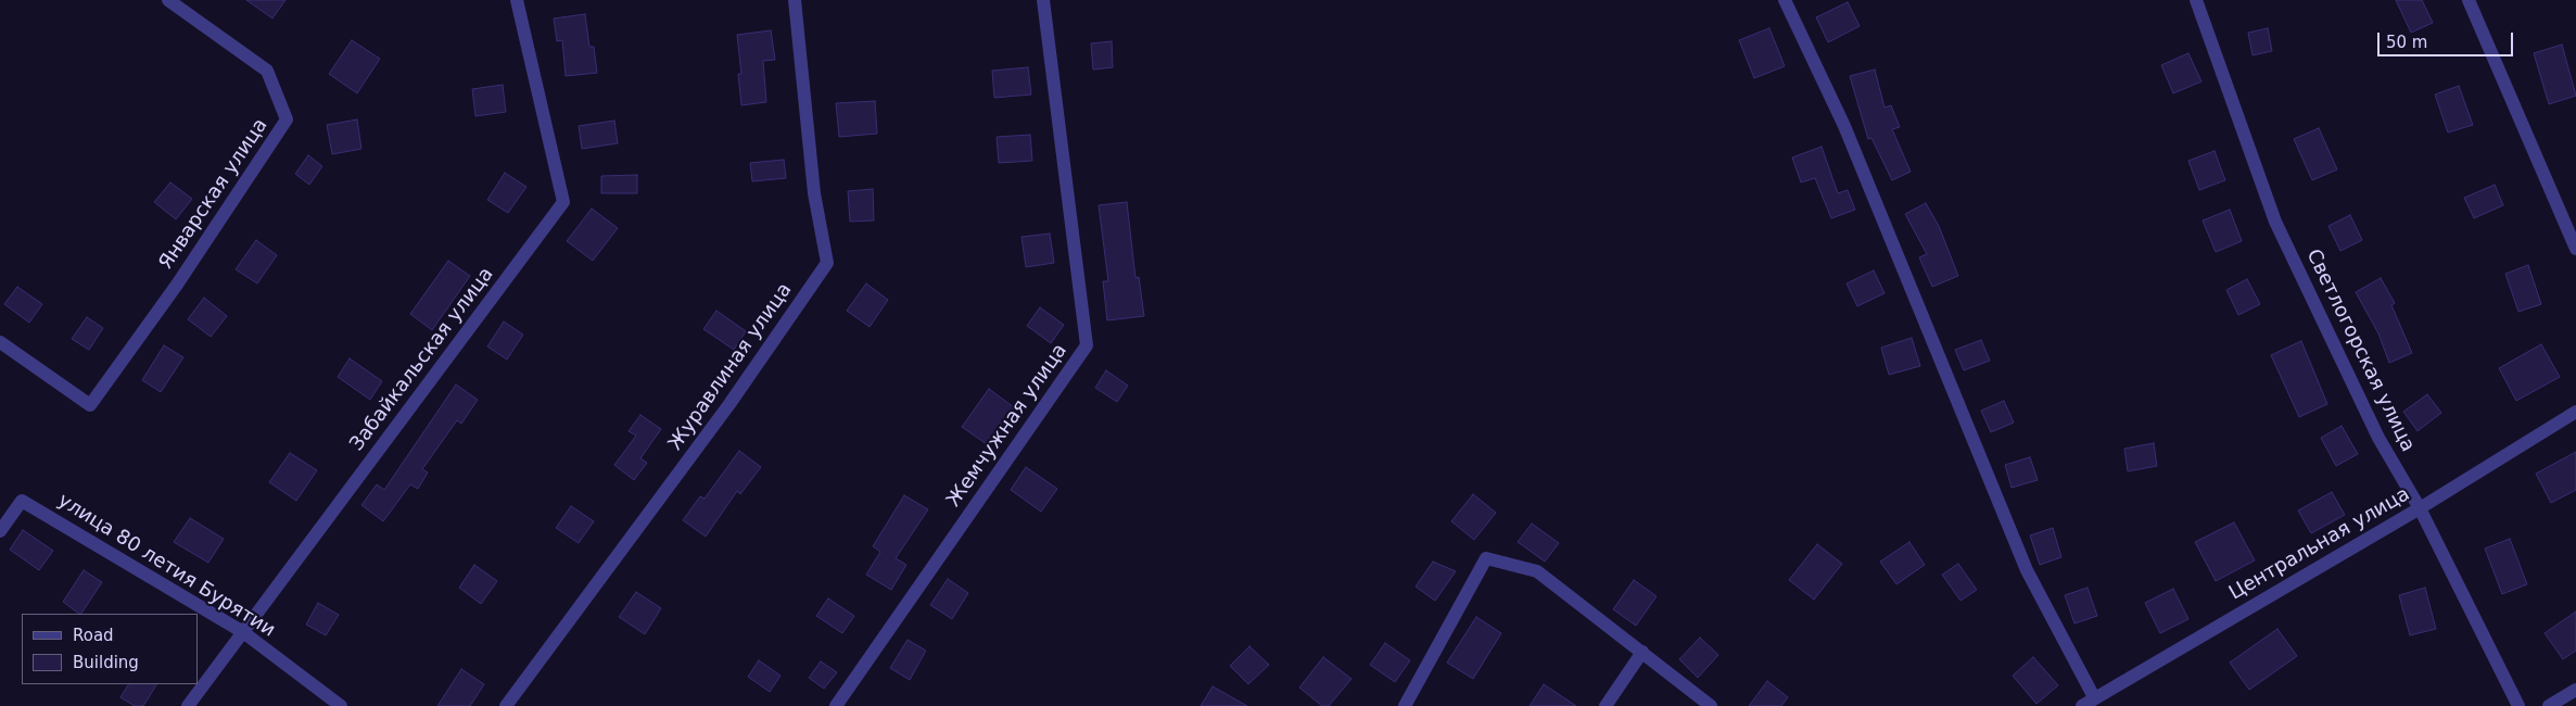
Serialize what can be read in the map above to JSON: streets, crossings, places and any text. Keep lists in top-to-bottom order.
{
  "streets": {
    "street": [
      "Январская улица",
      "Светлогорская улица",
      "Забайкальская улица",
      "Журавлиная улица",
      "Жемчужная улица",
      "Центральная улица",
      "улица 80 летия Бурятии"
    ]
  },
  "crossings": [
    ["Светлогорская улица", "Центральная улица"],
    ["Забайкальская улица", "улица 80 летия Бурятии"]
  ],
  "legend": ["Road", "Building"],
  "scale_bar": "50 m"
}
